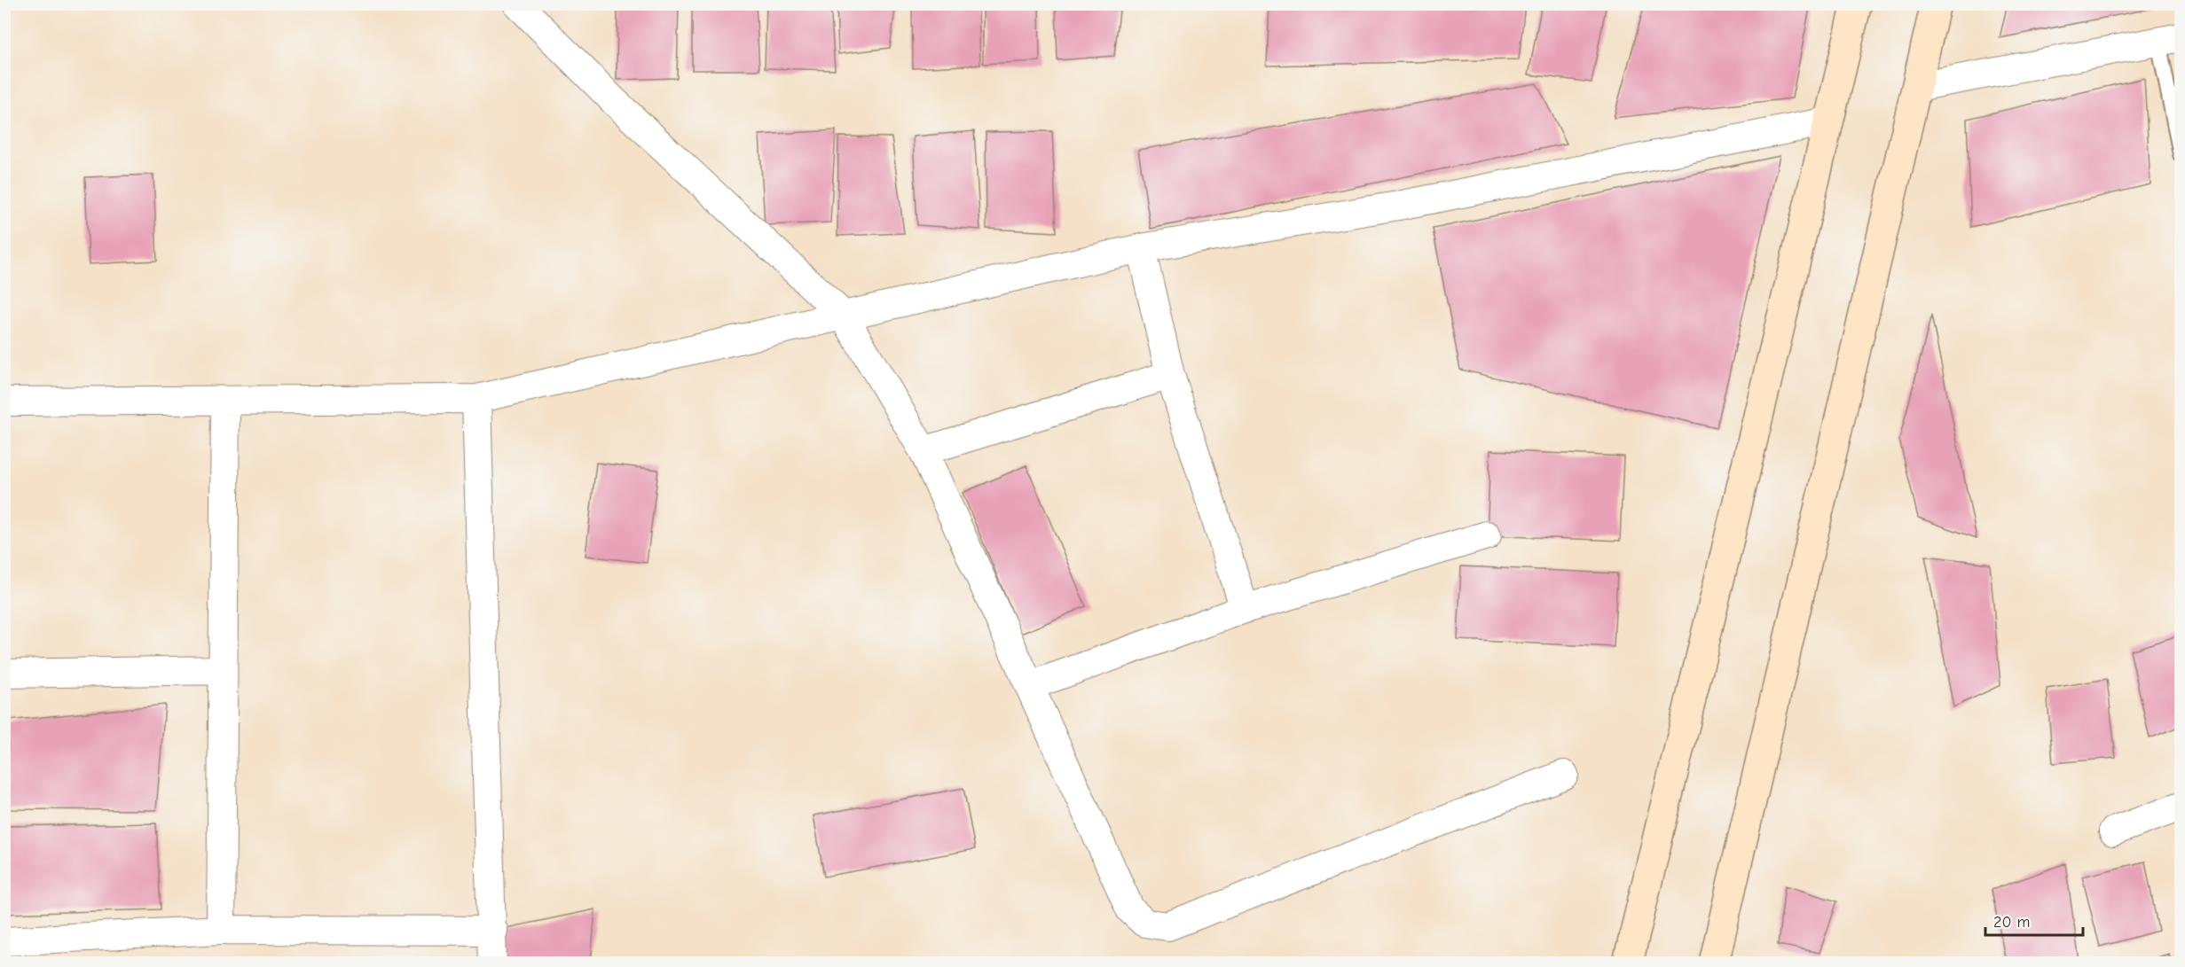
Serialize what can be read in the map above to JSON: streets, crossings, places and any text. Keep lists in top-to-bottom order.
{
  "scale_bar": "20 m"
}
